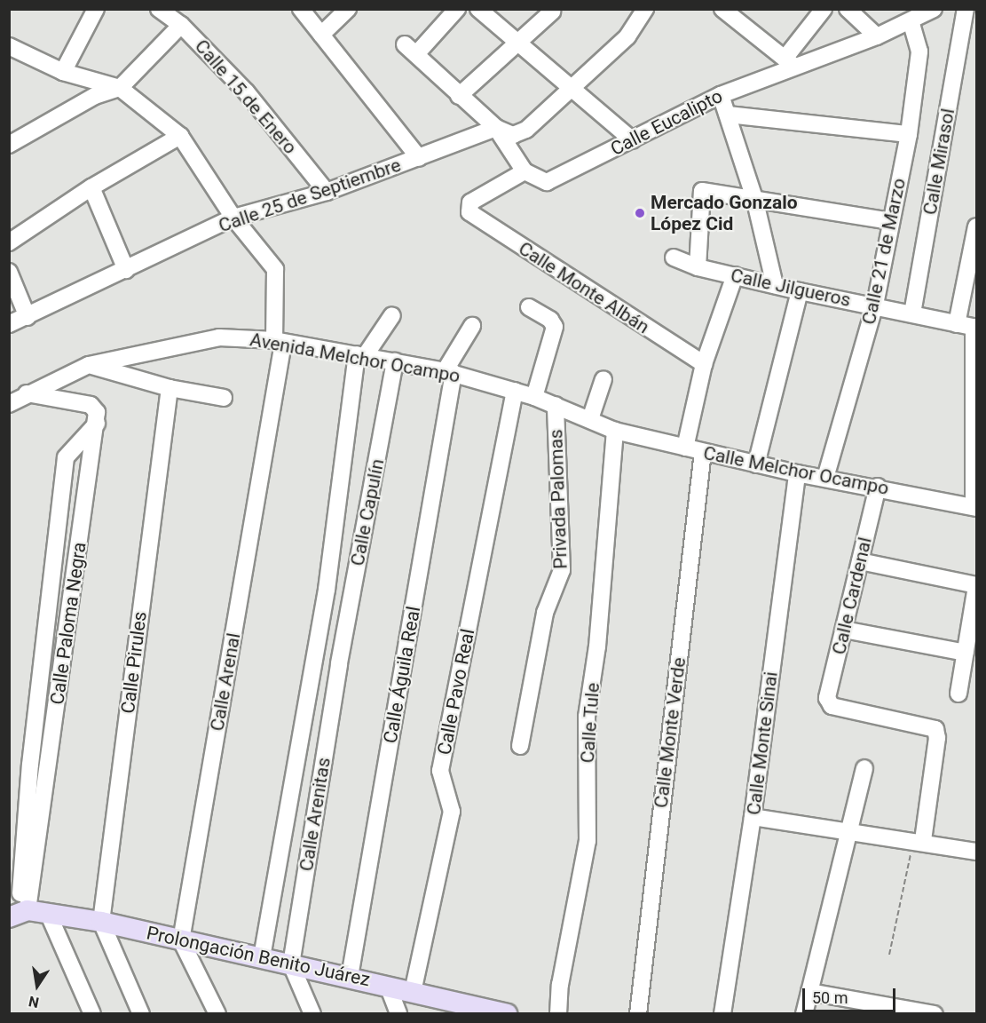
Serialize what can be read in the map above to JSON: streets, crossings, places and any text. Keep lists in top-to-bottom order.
{
  "streets": {
    "main road": ["Prolongación Benito Juárez"],
    "street": [
      "Calle 15 de Enero",
      "Calle Eucalipto",
      "Calle Mirasol",
      "Calle 25 de Septiembre",
      "Calle 21 de Marzo",
      "Calle Monte Albán",
      "Calle Jilgueros",
      "Avenida Melchor Ocampo",
      "Calle Melchor Ocampo",
      "Privada Palomas",
      "Calle Capulín",
      "Calle Cardenal",
      "Calle Paloma Negra",
      "Calle Pirules",
      "Calle Águila Real",
      "Calle Arenal",
      "Calle Pavo Real",
      "Calle Tule",
      "Calle Monte Verde",
      "Calle Monte Sinai",
      "Calle Arenitas"
    ]
  },
  "crossings": [
    ["Calle 15 de Enero", "Calle 25 de Septiembre"],
    ["Calle Eucalipto", "Calle 21 de Marzo"],
    ["Calle Eucalipto", "Calle Monte Albán"],
    ["Calle Mirasol", "Calle Jilgueros"],
    ["Calle 25 de Septiembre", "Calle Arenal"],
    ["Calle 21 de Marzo", "Calle Jilgueros"],
    ["Calle 21 de Marzo", "Calle Melchor Ocampo"],
    ["Avenida Melchor Ocampo", "Calle Melchor Ocampo"],
    ["Avenida Melchor Ocampo", "Privada Palomas"],
    ["Avenida Melchor Ocampo", "Calle Capulín"],
    ["Avenida Melchor Ocampo", "Calle Águila Real"],
    ["Avenida Melchor Ocampo", "Calle Arenal"],
    ["Avenida Melchor Ocampo", "Calle Pavo Real"],
    ["Avenida Melchor Ocampo", "Calle Tule"],
    ["Calle Melchor Ocampo", "Calle Cardenal"],
    ["Calle Melchor Ocampo", "Calle Tule"],
    ["Calle Melchor Ocampo", "Calle Monte Verde"],
    ["Calle Melchor Ocampo", "Calle Monte Sinai"],
    ["Calle Capulín", "Calle Arenitas"],
    ["Calle Paloma Negra", "Prolongación Benito Juárez"],
    ["Calle Pirules", "Prolongación Benito Juárez"],
    ["Calle Águila Real", "Prolongación Benito Juárez"],
    ["Calle Arenal", "Prolongación Benito Juárez"],
    ["Calle Pavo Real", "Prolongación Benito Juárez"],
    ["Calle Arenitas", "Prolongación Benito Juárez"]
  ],
  "places": ["Mercado Gonzalo López Cid"],
  "scale_bar": "50 m",
  "north": "bottom"
}
